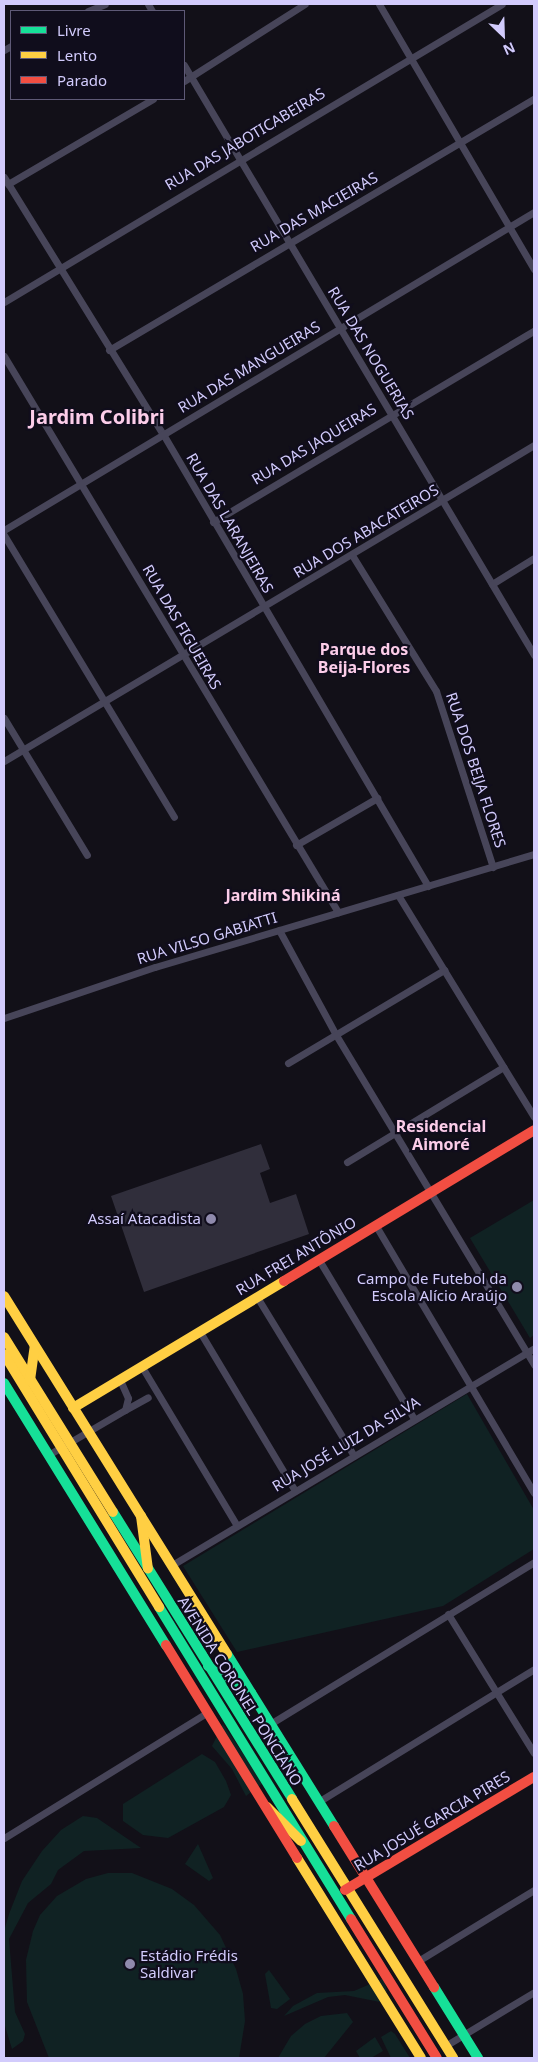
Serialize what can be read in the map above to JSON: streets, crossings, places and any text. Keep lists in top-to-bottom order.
{
  "streets": {
    "main road": ["RUA FREI ANTÔNIO", "AVENIDA CORONEL PONCIANO", "RUA JOSUÉ GARCIA PIRES"],
    "street": [
      "RUA DAS JABOTICABEIRAS",
      "RUA DAS MACIEIRAS",
      "RUA DAS NOGUERIAS",
      "RUA DAS MANGUEIRAS",
      "RUA DAS JAQUEIRAS",
      "RUA DAS LARANJEIRAS",
      "RUA DOS ABACATEIROS",
      "RUA DAS FIGUEIRAS",
      "RUA DOS BEIJA FLORES",
      "RUA VILSO GABIATTI",
      "RUA JOSÉ LUIZ DA SILVA"
    ]
  },
  "crossings": [
    ["RUA DAS JABOTICABEIRAS", "RUA DAS NOGUERIAS"],
    ["RUA DAS JABOTICABEIRAS", "RUA DAS LARANJEIRAS"],
    ["RUA DAS MACIEIRAS", "RUA DAS NOGUERIAS"],
    ["RUA DAS MACIEIRAS", "RUA DAS LARANJEIRAS"],
    ["RUA DAS NOGUERIAS", "RUA DAS MANGUEIRAS"],
    ["RUA DAS NOGUERIAS", "RUA DAS JAQUEIRAS"],
    ["RUA DAS NOGUERIAS", "RUA DOS ABACATEIROS"],
    ["RUA DAS MANGUEIRAS", "RUA DAS LARANJEIRAS"],
    ["RUA DAS MANGUEIRAS", "RUA DAS FIGUEIRAS"],
    ["RUA DAS JAQUEIRAS", "RUA DAS LARANJEIRAS"],
    ["RUA DAS LARANJEIRAS", "RUA DOS ABACATEIROS"],
    ["RUA DAS LARANJEIRAS", "RUA VILSO GABIATTI"],
    ["RUA DOS ABACATEIROS", "RUA DAS FIGUEIRAS"],
    ["RUA DOS ABACATEIROS", "RUA DOS BEIJA FLORES"],
    ["RUA DAS FIGUEIRAS", "RUA VILSO GABIATTI"],
    ["RUA DOS BEIJA FLORES", "RUA VILSO GABIATTI"],
    ["AVENIDA CORONEL PONCIANO", "RUA JOSUÉ GARCIA PIRES"]
  ],
  "districts": [
    "Jardim Colibri",
    "Parque dos Beija-Flores",
    "Jardim Shikiná",
    "Residencial Aimoré"
  ],
  "places": ["Assaí Atacadista", "Campo de Futebol da Escola Alício Araújo", "Estádio Frédis Saldivar"],
  "legend": ["Livre", "Lento", "Parado"],
  "north": "bottom right"
}
